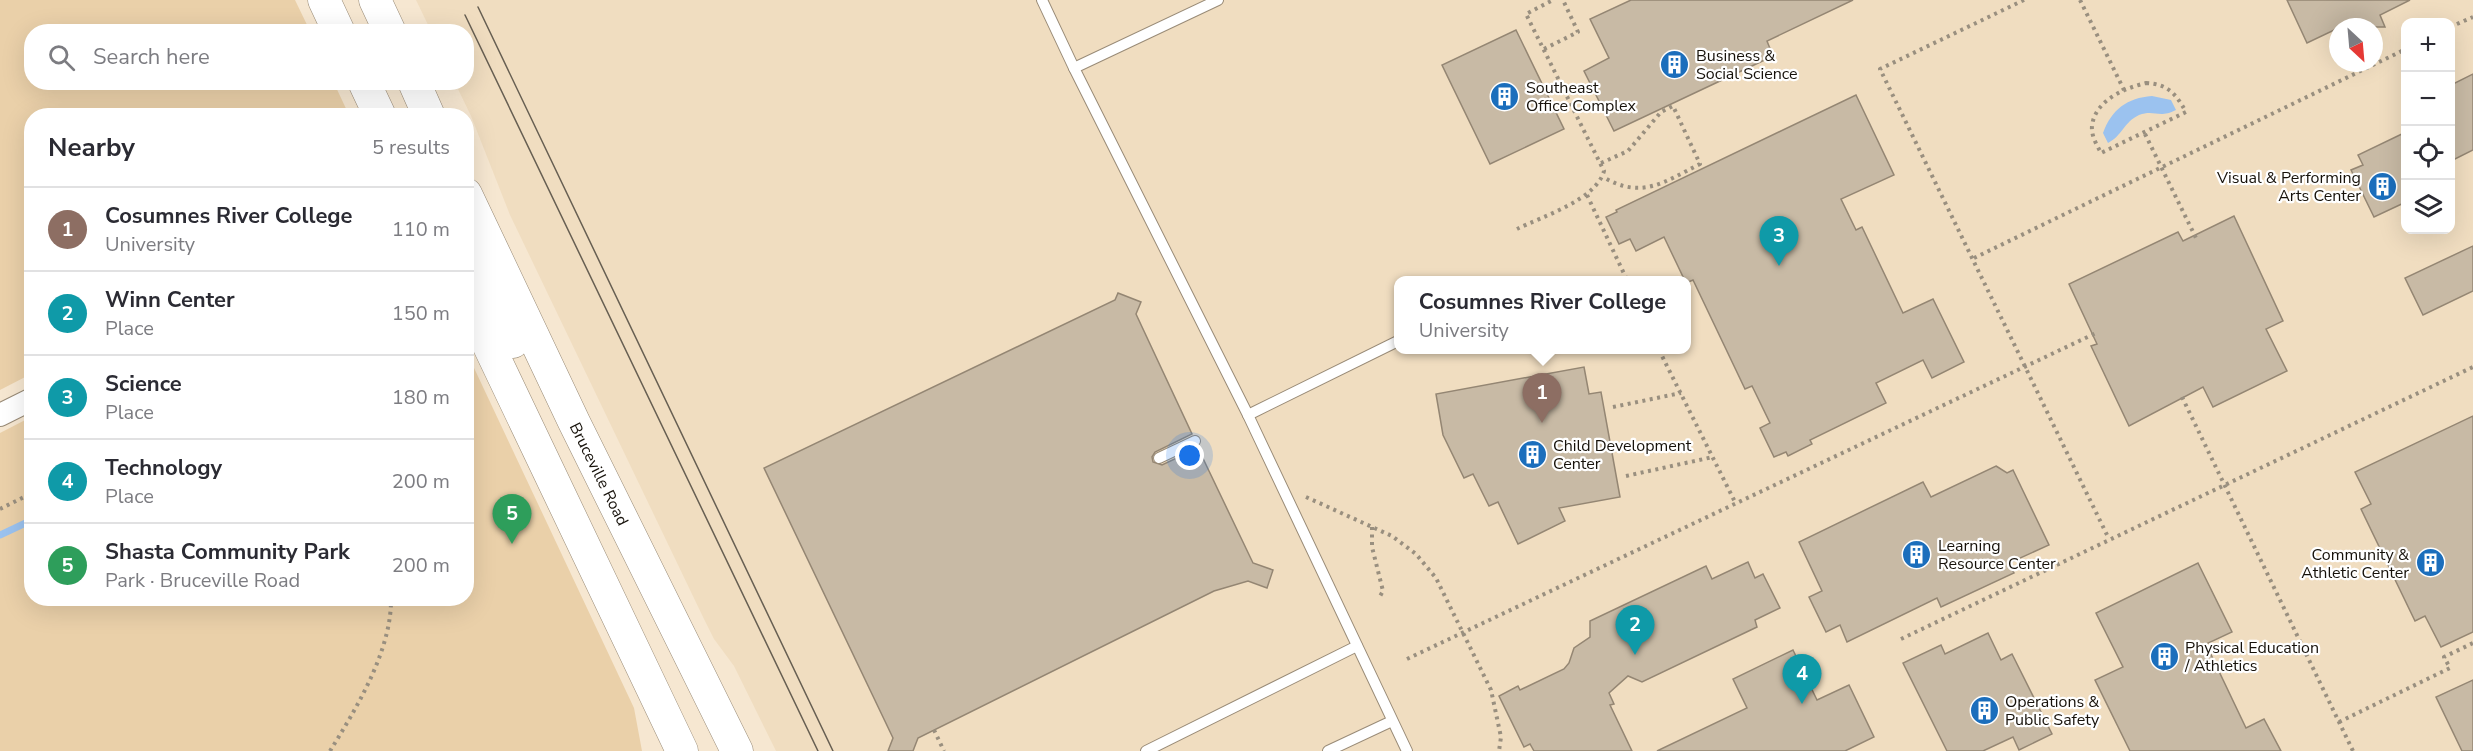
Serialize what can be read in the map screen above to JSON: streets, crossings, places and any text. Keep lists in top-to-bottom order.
{
  "streets": {
    "main road": ["Bruceville Road"]
  },
  "places": {
    "building": [
      "Business & Social Science",
      "Southeast Office Complex",
      "Visual & Performing Arts Center",
      "Child Development Center",
      "Learning Resource Center",
      "Community & Athletic Center",
      "Physical Education / Athletics",
      "Operations & Public Safety"
    ]
  },
  "north": "bottom right",
  "page": {
    "map_buttons": ["+", "−"],
    "search": "Search here",
    "heading": ["Nearby", "5 results"],
    "list": [
      {
        "mark": "1",
        "name": "Cosumnes River College",
        "note": "University",
        "value": "110 m"
      },
      {
        "mark": "2",
        "name": "Winn Center",
        "note": "Place",
        "value": "150 m"
      },
      {
        "mark": "3",
        "name": "Science",
        "note": "Place",
        "value": "180 m"
      },
      {
        "mark": "4",
        "name": "Technology",
        "note": "Place",
        "value": "200 m"
      },
      {
        "mark": "5",
        "name": "Shasta Community Park",
        "note": "Park · Bruceville Road",
        "value": "200 m"
      }
    ],
    "pins": [
      "3",
      "1",
      "5",
      "2",
      "4"
    ],
    "popup": ["Cosumnes River College", "University"]
  }
}
